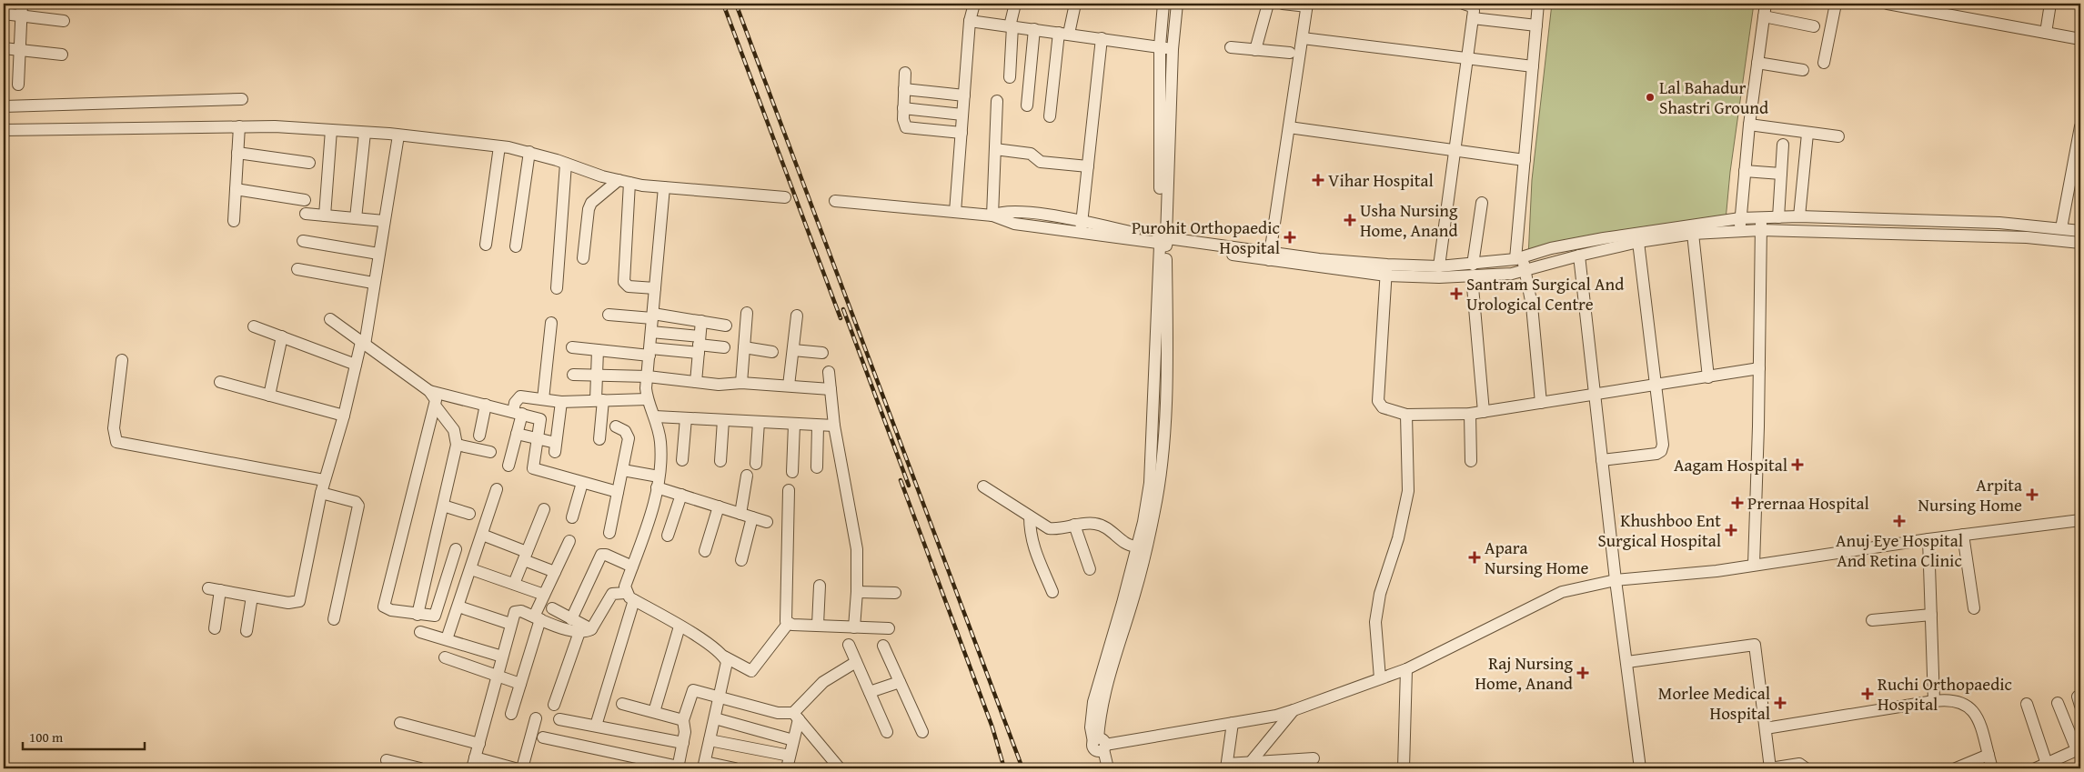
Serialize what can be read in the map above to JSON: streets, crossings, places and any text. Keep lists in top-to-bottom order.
{
  "places": {
    "other": ["Lal Bahadur Shastri Ground"],
    "health": [
      "Vihar Hospital",
      "Usha Nursing Home, Anand",
      "Purohit Orthopaedic Hospital",
      "Santram Surgical And Urological Centre",
      "Aagam Hospital",
      "Arpita Nursing Home",
      "Prernaa Hospital",
      "Anuj Eye Hospital And Retina Clinic",
      "Khushboo Ent Surgical Hospital",
      "Apara Nursing Home",
      "Raj Nursing Home, Anand",
      "Ruchi Orthopaedic Hospital",
      "Morlee Medical Hospital"
    ]
  },
  "scale_bar": "100 m"
}
